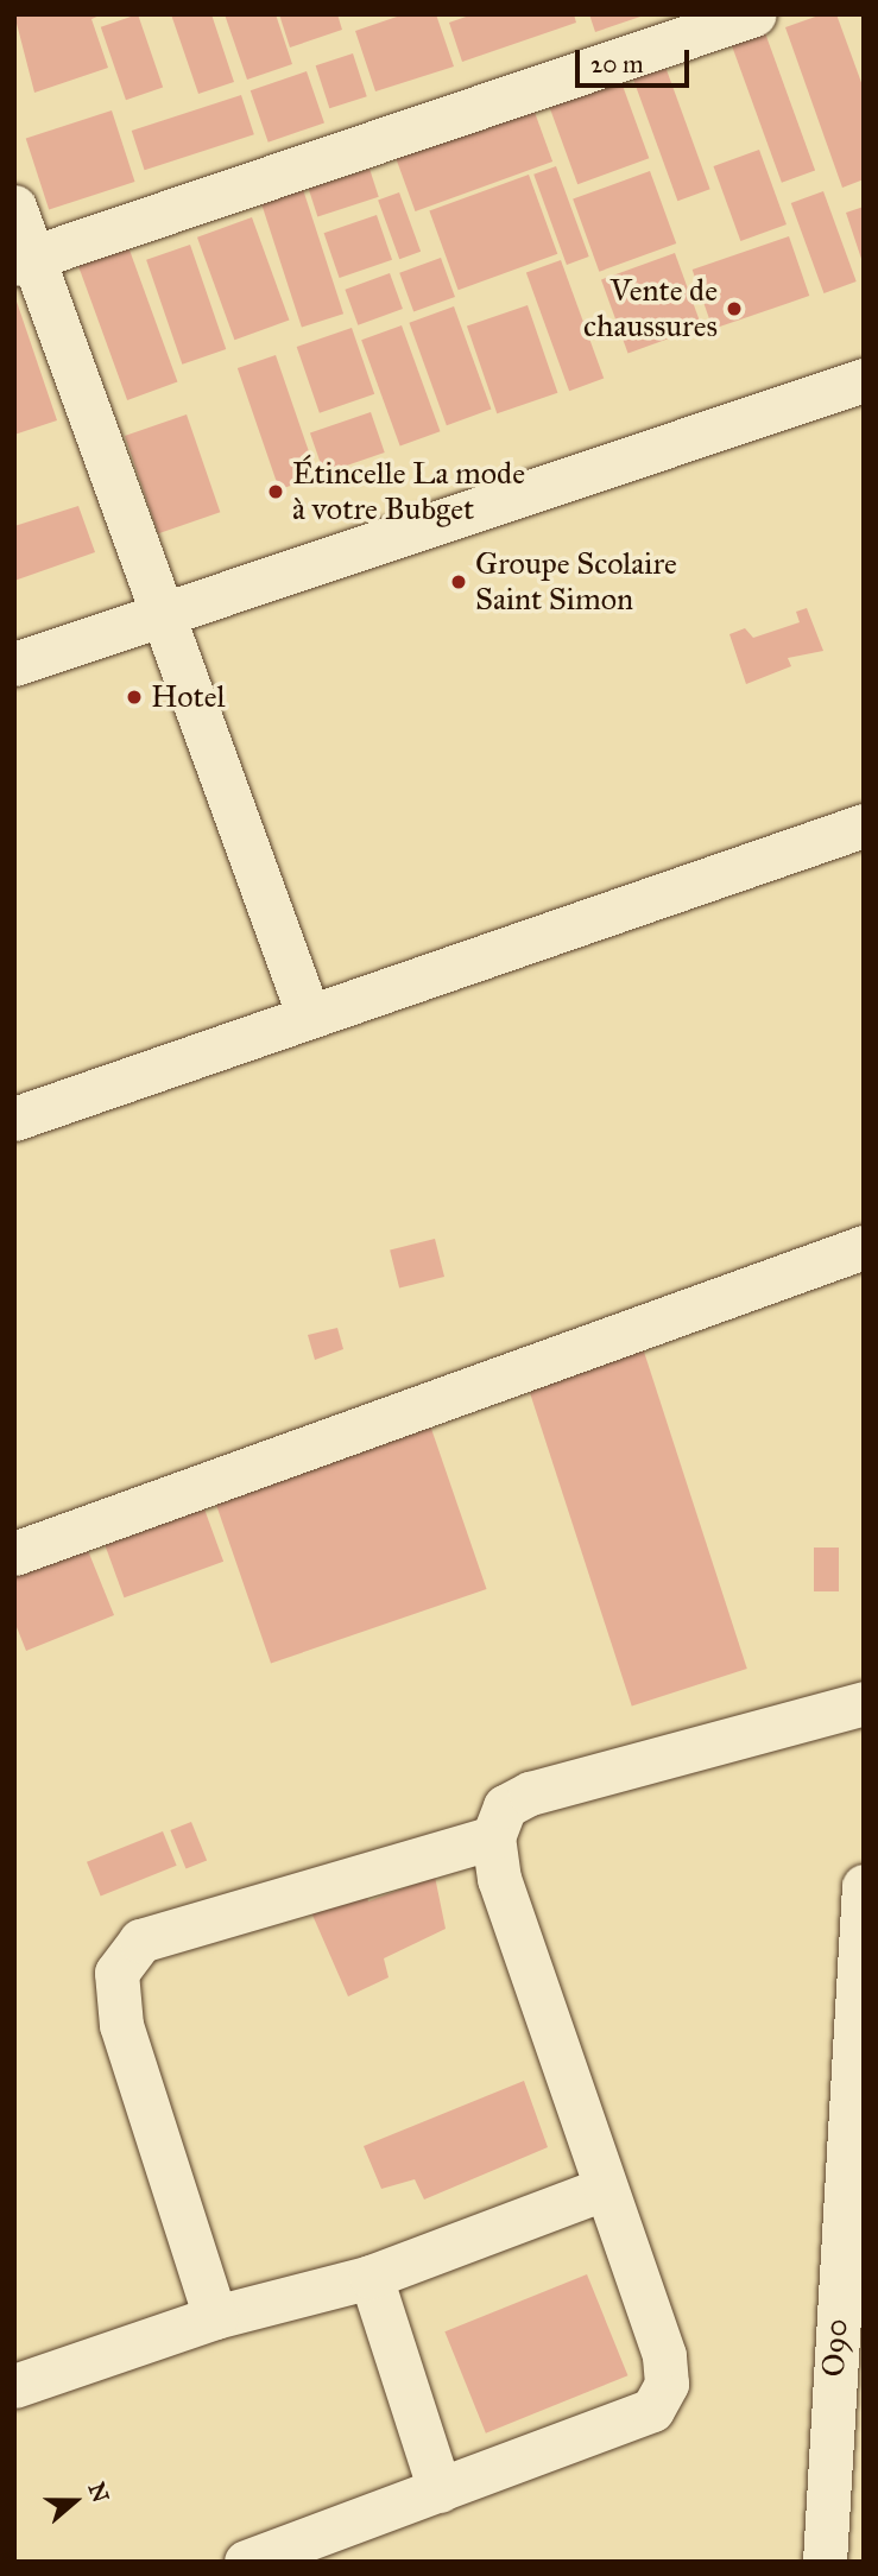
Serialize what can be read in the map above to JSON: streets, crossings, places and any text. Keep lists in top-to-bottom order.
{
  "streets": {
    "street": ["O90"]
  },
  "places": [
    "Vente de chaussures",
    "Étincelle La mode à votre Bubget",
    "Groupe Scolaire Saint Simon",
    "Hotel"
  ],
  "scale_bar": "20 m",
  "north": "right"
}
